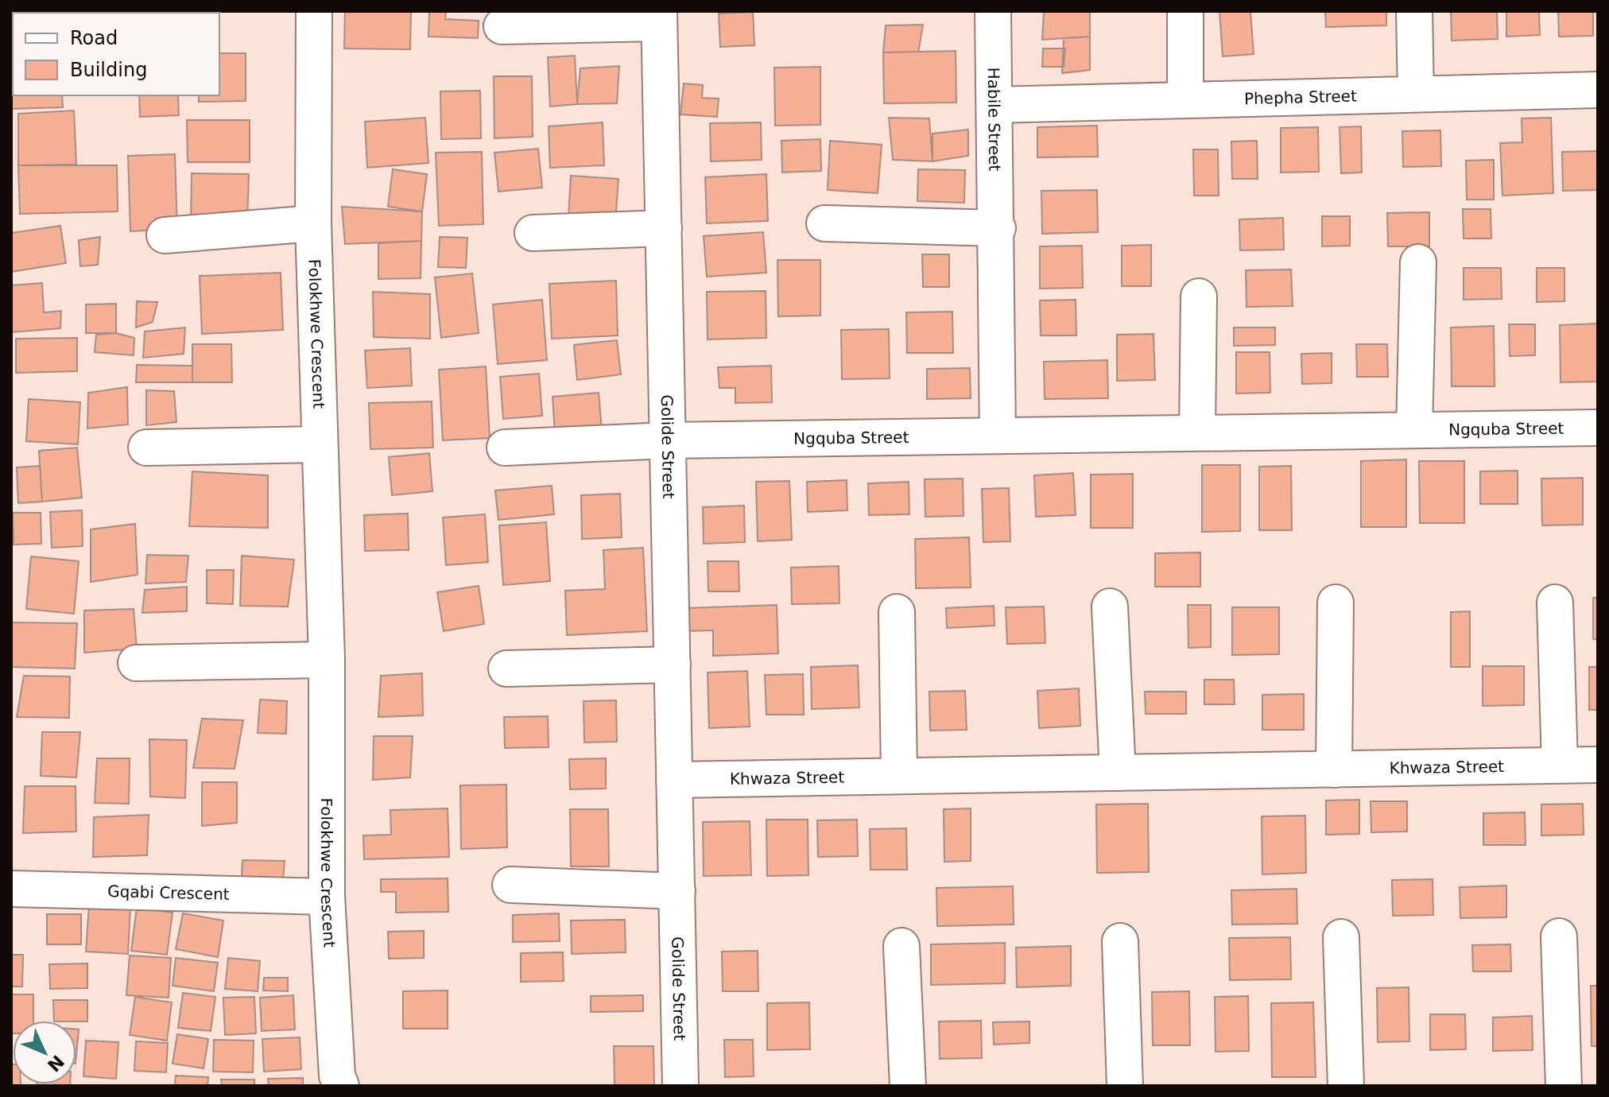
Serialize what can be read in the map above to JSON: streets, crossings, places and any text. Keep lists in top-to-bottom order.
{
  "streets": {
    "street": [
      "Phepha Street",
      "Habile Street",
      "Folokhwe Crescent",
      "Ngquba Street",
      "Golide Street",
      "Khwaza Street",
      "Gqabi Crescent"
    ]
  },
  "crossings": [
    ["Phepha Street", "Habile Street"],
    ["Habile Street", "Ngquba Street"],
    ["Folokhwe Crescent", "Gqabi Crescent"],
    ["Ngquba Street", "Golide Street"],
    ["Golide Street", "Khwaza Street"]
  ],
  "legend": ["Road", "Building"],
  "north": "bottom right"
}
